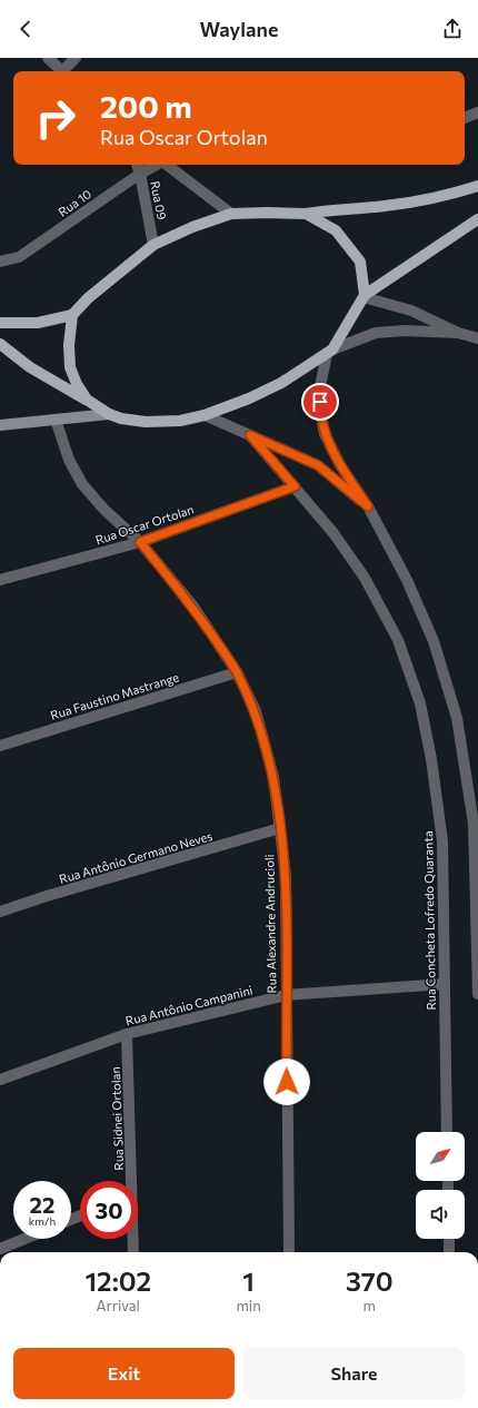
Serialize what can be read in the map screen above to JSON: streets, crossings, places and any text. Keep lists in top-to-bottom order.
{
  "streets": {
    "street": [
      "Rua 09",
      "Rua 10",
      "Rua Oscar Ortolan",
      "Rua Faustino Mastrange",
      "Rua Antônio Germano Neves",
      "Rua Concheta Lofredo Quaranta",
      "Rua Alexandre Andrucioli",
      "Rua Antônio Campanini",
      "Rua Sidnei Ortolan"
    ]
  },
  "crossings": [
    ["Rua 09", "Rua 10"],
    ["Rua Oscar Ortolan", "Rua Concheta Lofredo Quaranta"],
    ["Rua Oscar Ortolan", "Rua Alexandre Andrucioli"],
    ["Rua Faustino Mastrange", "Rua Alexandre Andrucioli"],
    ["Rua Antônio Germano Neves", "Rua Alexandre Andrucioli"],
    ["Rua Concheta Lofredo Quaranta", "Rua Antônio Campanini"],
    ["Rua Alexandre Andrucioli", "Rua Antônio Campanini"],
    ["Rua Antônio Campanini", "Rua Sidnei Ortolan"]
  ],
  "north": "top right",
  "page": {
    "header": "Waylane",
    "turn": ["200 m", "Rua Oscar Ortolan"],
    "speed": "22 km/h",
    "limit": "30",
    "eta": [
      "12:02",
      "Arrival",
      "1",
      "min",
      "370",
      "m"
    ],
    "buttons": ["Exit", "Share"]
  }
}
